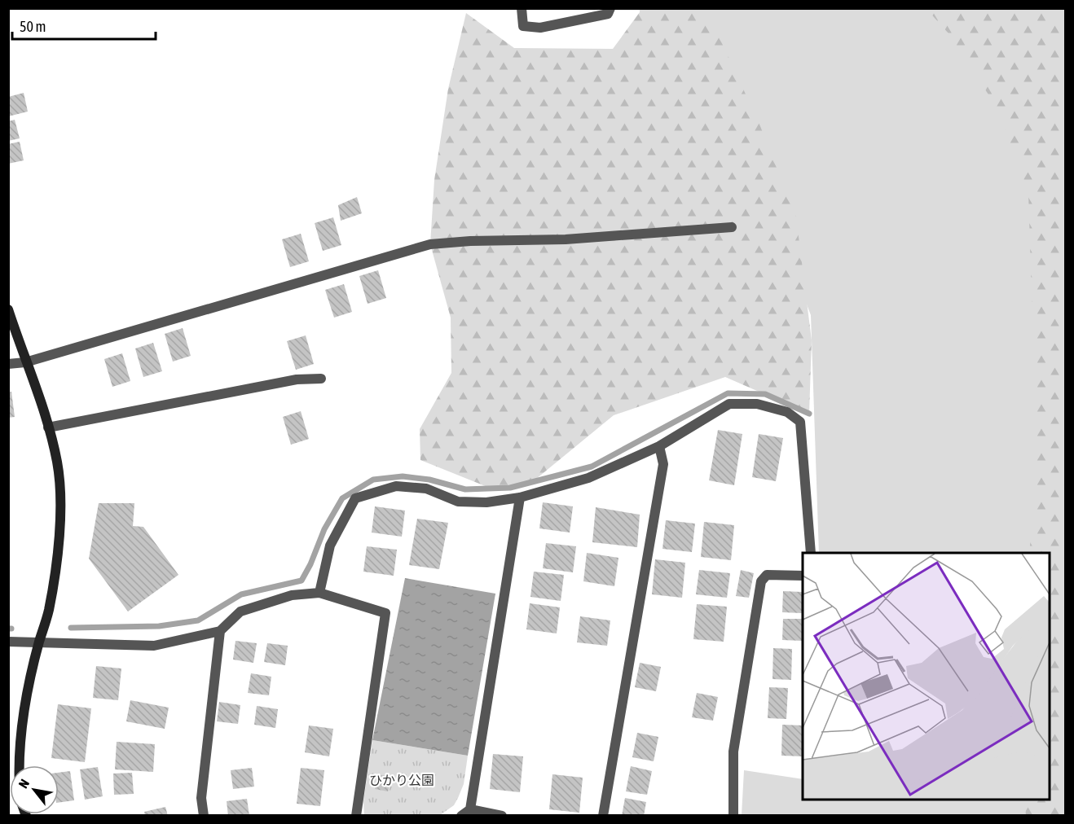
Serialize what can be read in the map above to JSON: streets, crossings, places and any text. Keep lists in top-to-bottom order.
{
  "parks": ["ひかり公園"],
  "scale_bar": "50 m",
  "north": "top left"
}
